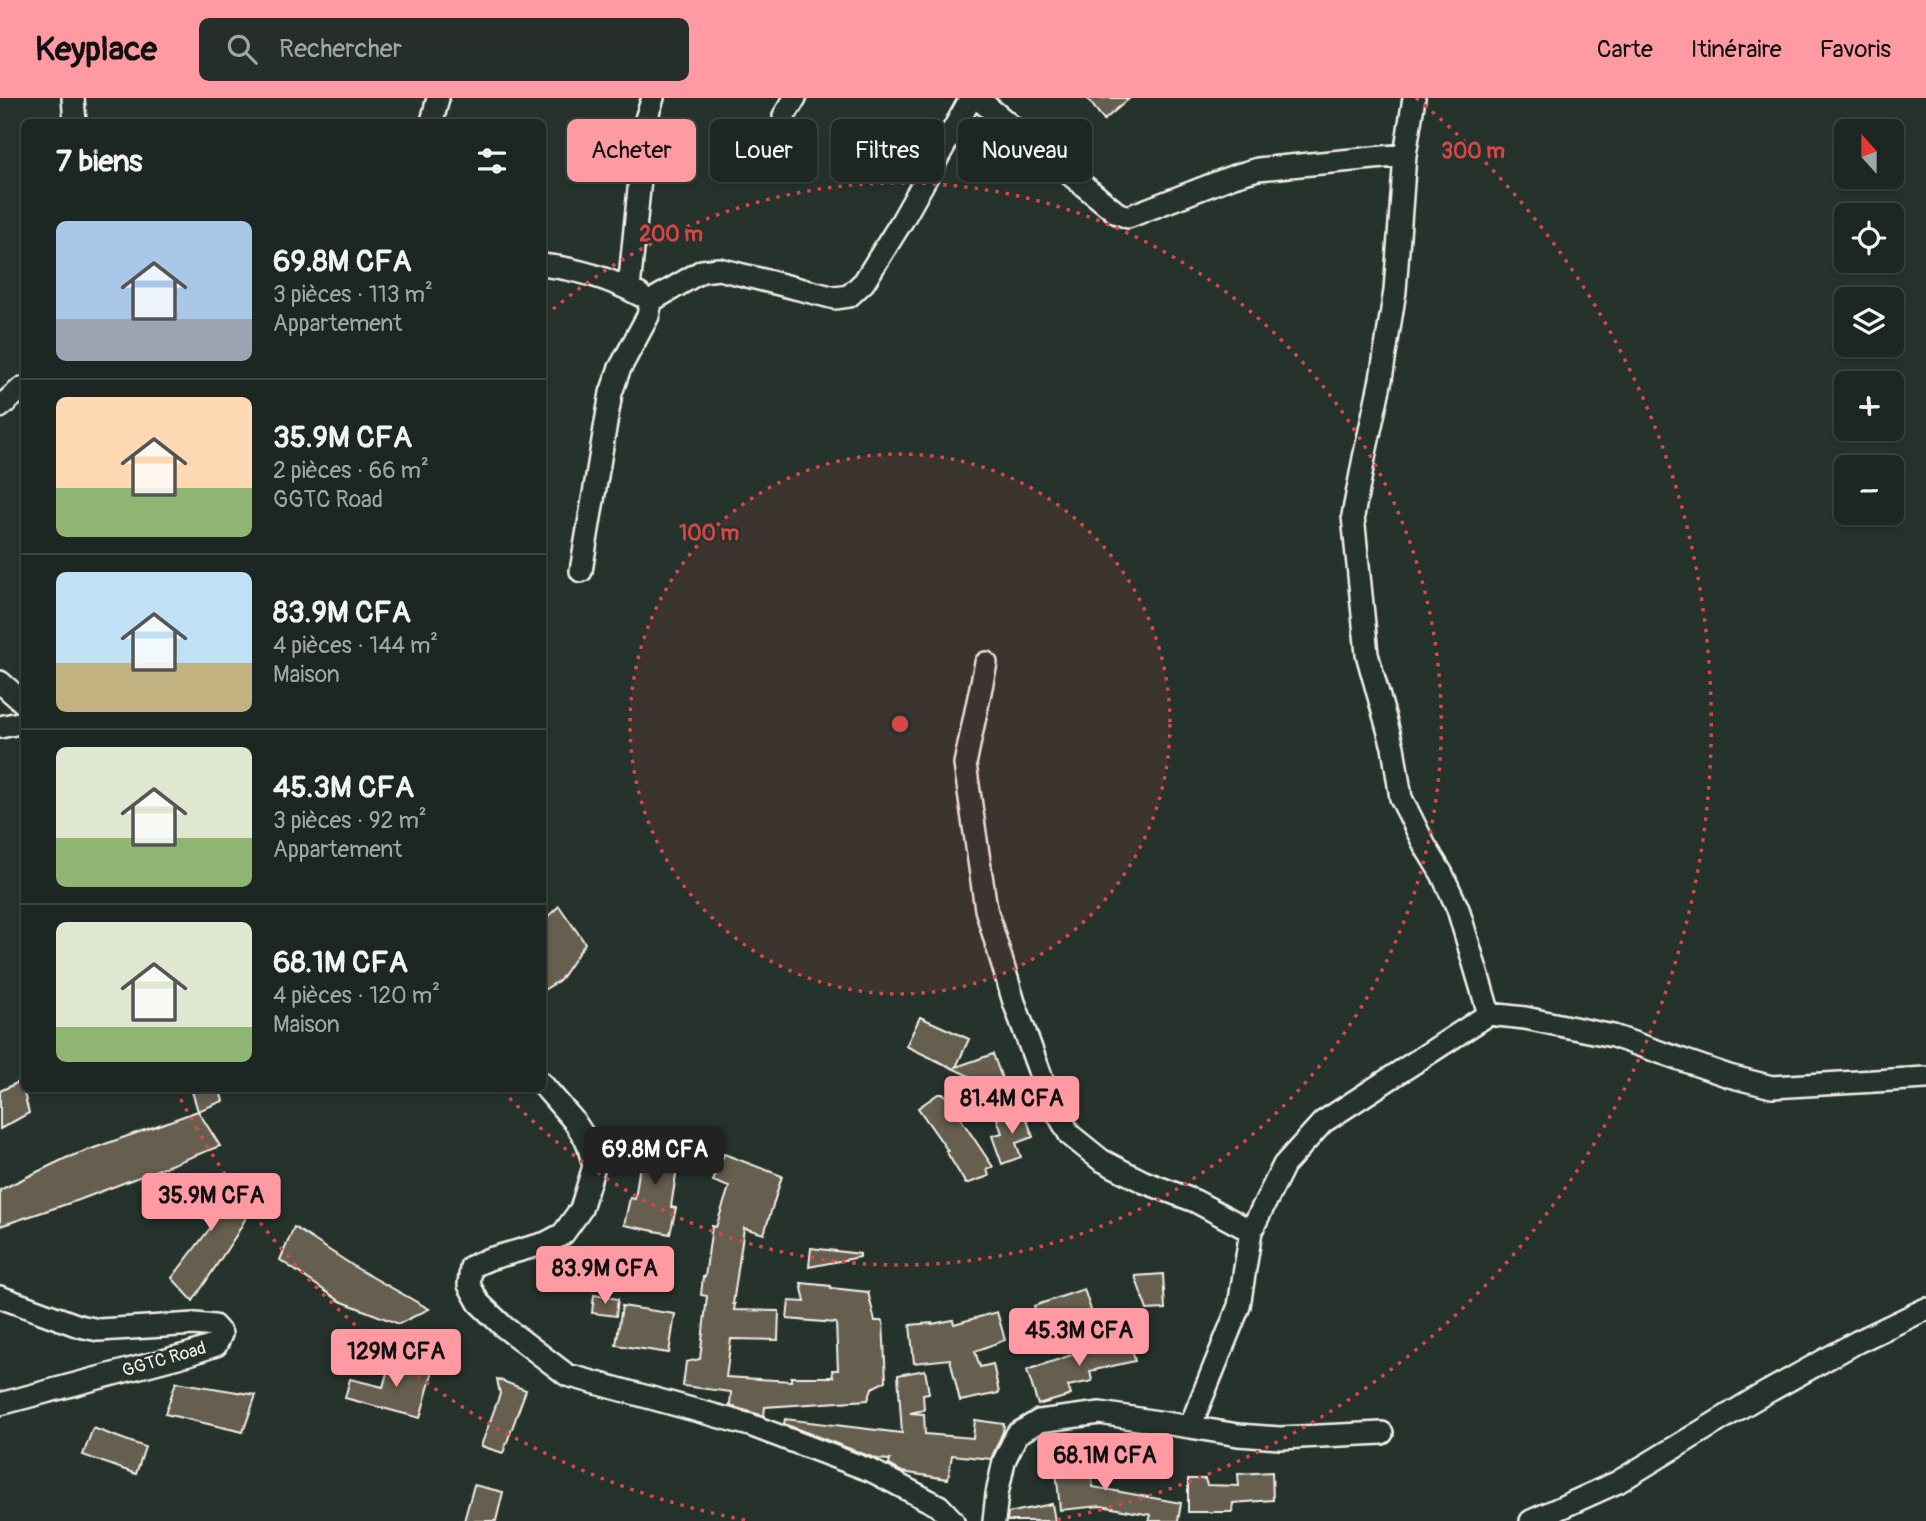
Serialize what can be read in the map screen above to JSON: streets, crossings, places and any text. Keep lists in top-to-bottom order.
{
  "streets": {
    "street": ["GGTC Road"]
  },
  "north": "top",
  "page": {
    "header": "Keyplace",
    "search": "Rechercher",
    "nav": ["Carte", "Itinéraire", "Favoris"],
    "map_buttons": ["+", "−"],
    "chip": [
      "Acheter",
      "Louer",
      "Filtres",
      "Nouveau"
    ],
    "heading": "7 biens",
    "list": [
      {
        "name": "69.8M CFA",
        "note": "3 pièces · 113 m² · Appartement"
      },
      {
        "name": "35.9M CFA",
        "note": "2 pièces · 66 m² · GGTC Road"
      },
      {
        "name": "83.9M CFA",
        "note": "4 pièces · 144 m² · Maison"
      },
      {
        "name": "45.3M CFA",
        "note": "3 pièces · 92 m² · Appartement"
      },
      {
        "name": "68.1M CFA",
        "note": "4 pièces · 120 m² · Maison"
      }
    ],
    "price": [
      "81.4M CFA",
      "69.8M CFA",
      "35.9M CFA",
      "83.9M CFA",
      "45.3M CFA",
      "129M CFA",
      "68.1M CFA"
    ]
  },
  "rings": ["300 m", "200 m", "100 m"]
}
